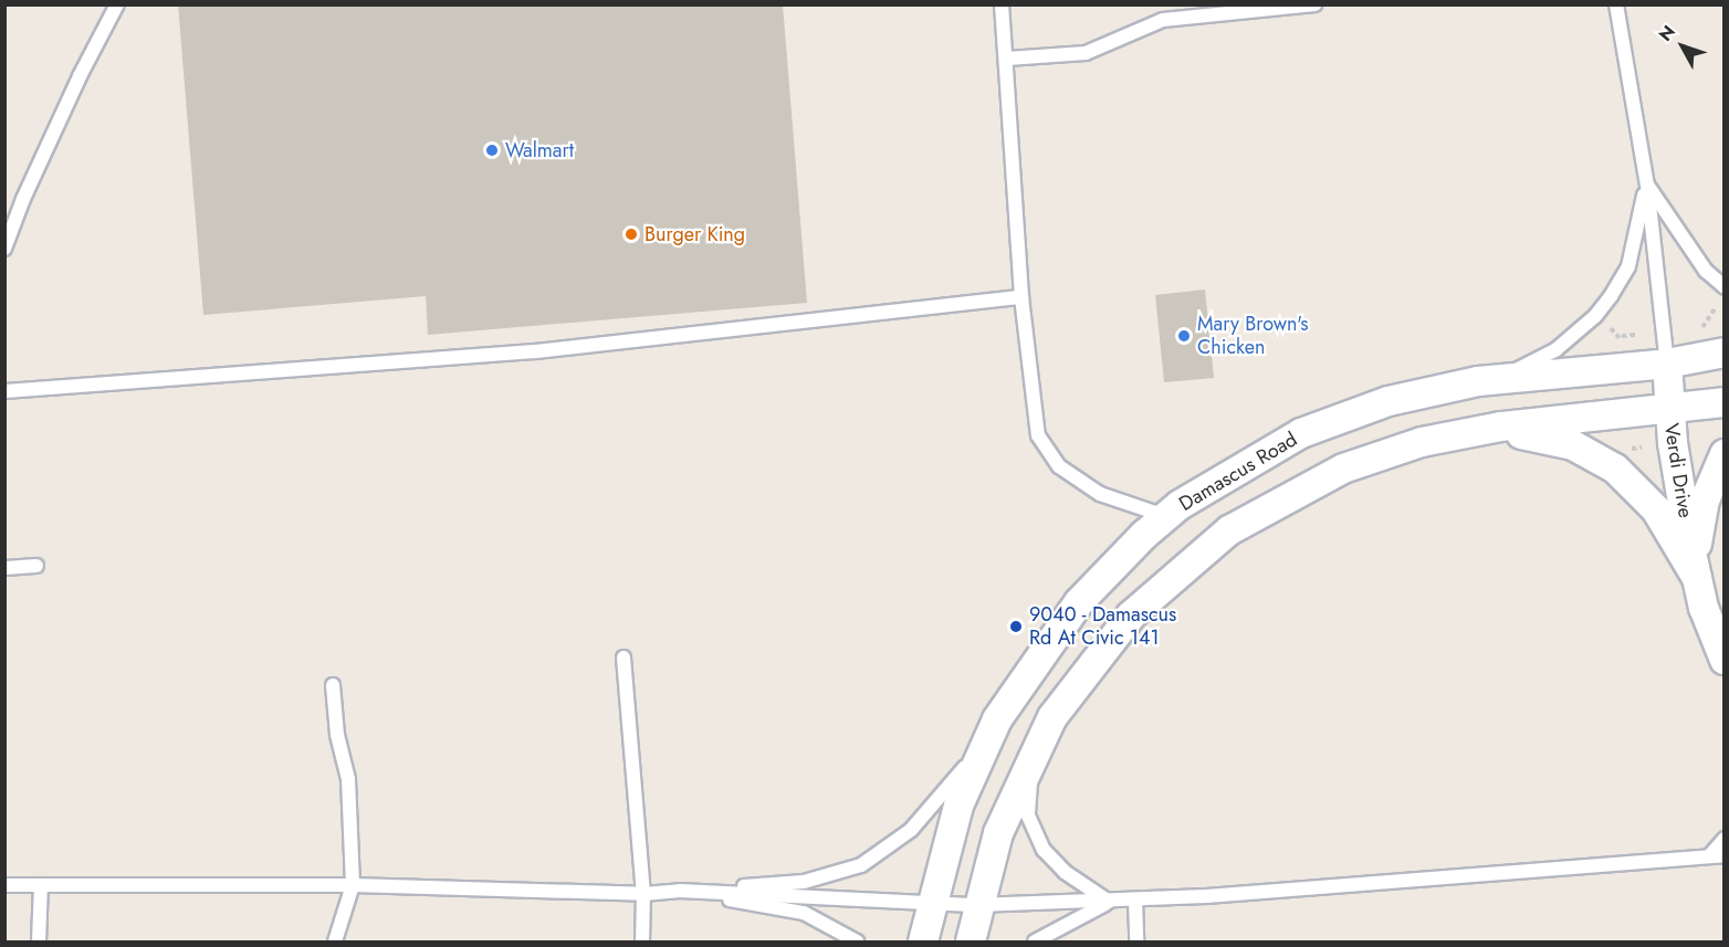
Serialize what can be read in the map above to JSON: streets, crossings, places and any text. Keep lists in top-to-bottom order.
{
  "streets": {
    "street": ["Verdi Drive", "Damascus Road"]
  },
  "crossings": [
    ["Verdi Drive", "Damascus Road"]
  ],
  "places": [
    "Walmart",
    "Burger King",
    "Mary Brown's Chicken",
    "9040 - Damascus Rd At Civic 141"
  ],
  "north": "top left"
}
